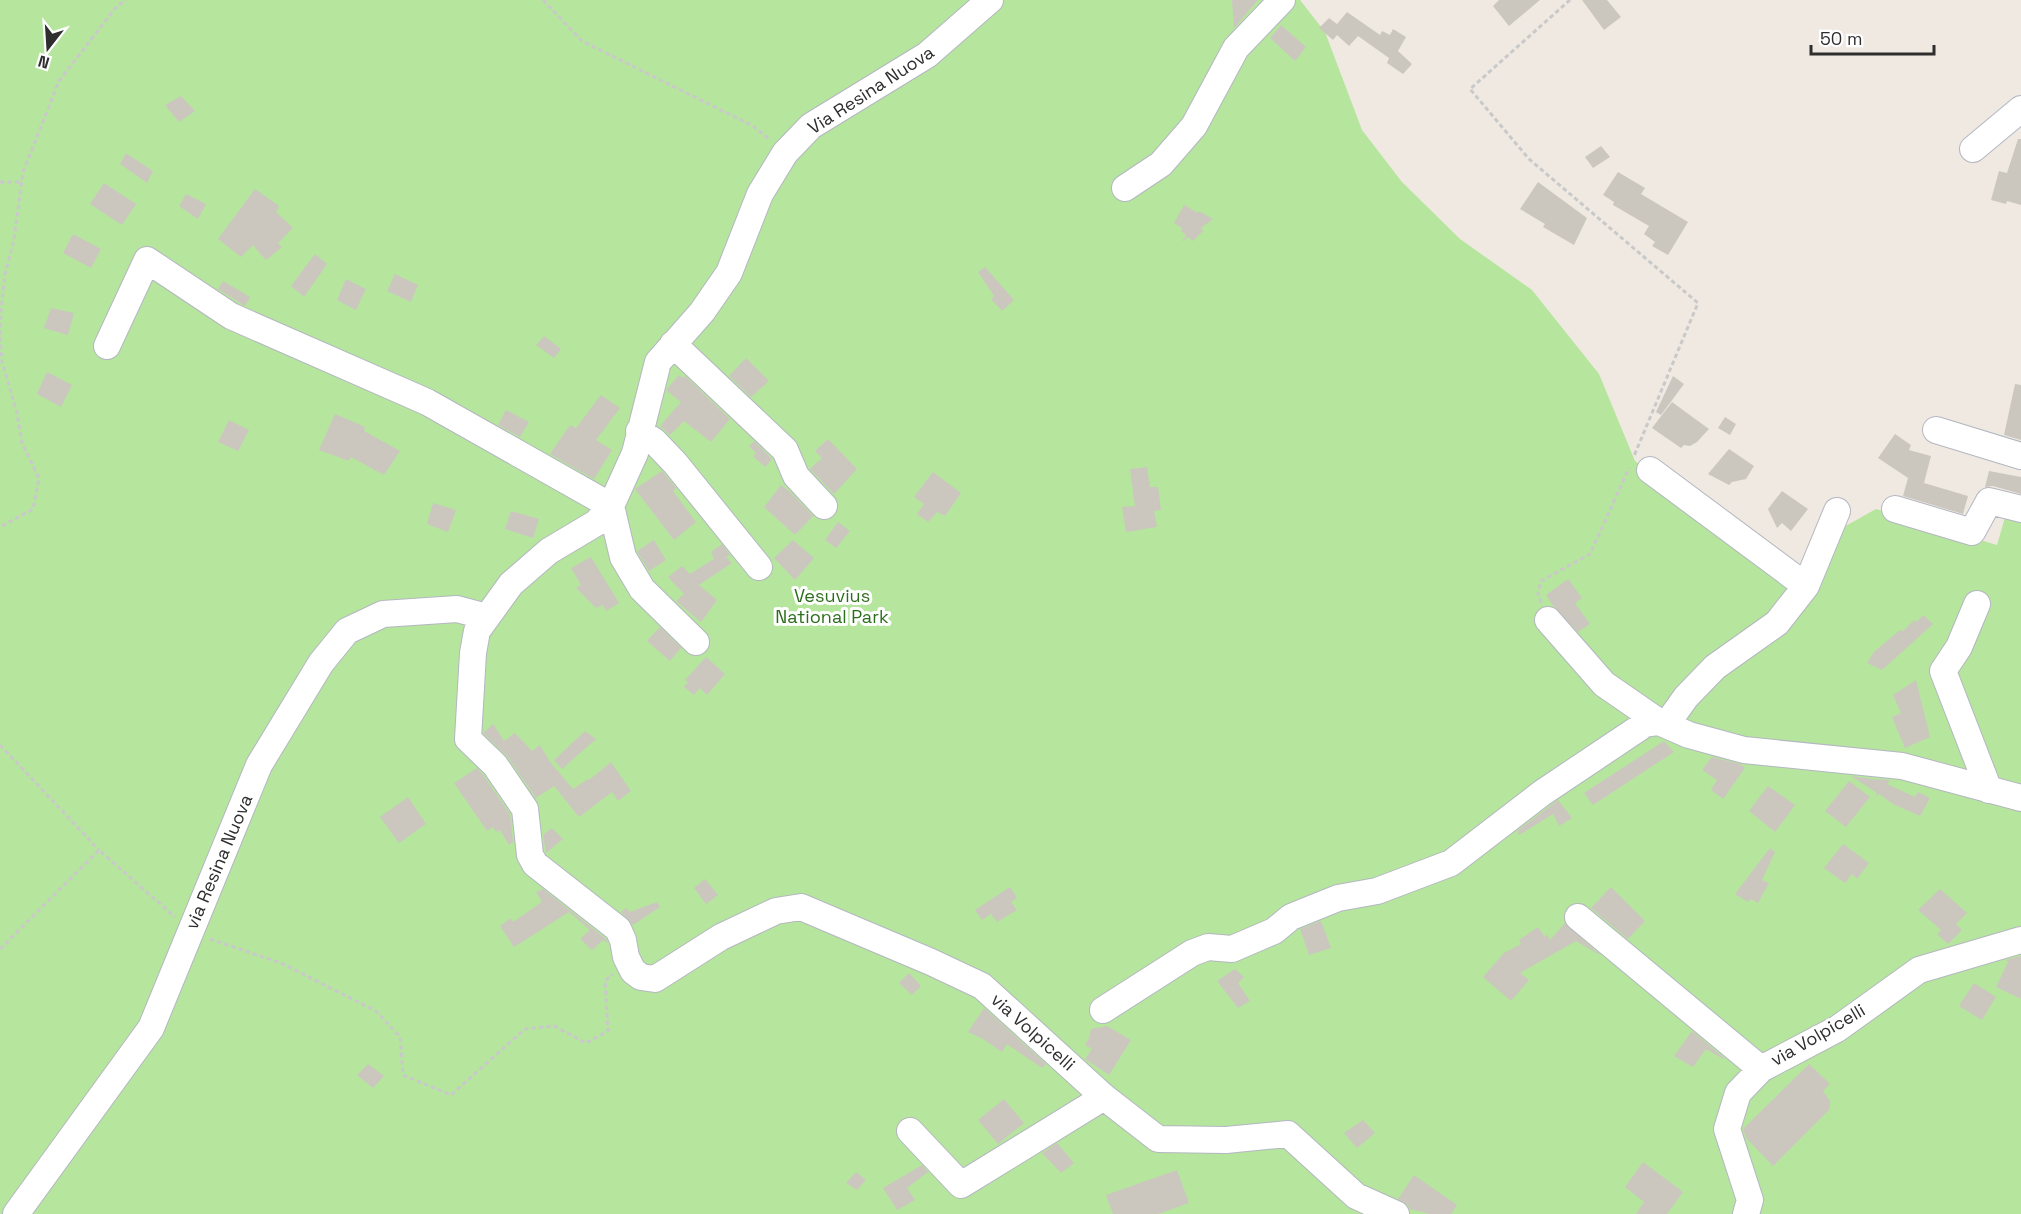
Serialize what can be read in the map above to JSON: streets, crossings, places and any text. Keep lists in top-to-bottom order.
{
  "streets": {
    "street": ["Via Resina Nuova", "via Resina Nuova", "via Volpicelli"]
  },
  "crossings": [
    ["Via Resina Nuova", "via Resina Nuova"],
    ["Via Resina Nuova", "via Volpicelli"]
  ],
  "parks": ["Vesuvius National Park"],
  "scale_bar": "50 m",
  "north": "bottom"
}
